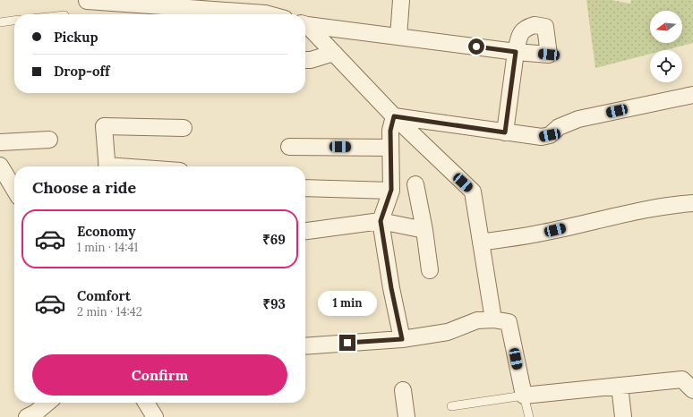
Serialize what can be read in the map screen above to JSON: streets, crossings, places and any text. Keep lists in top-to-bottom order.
{
  "north": "left",
  "page": {
    "banner": ["Pickup", "Drop-off"],
    "heading": "Choose a ride",
    "list": [
      {
        "name": "Economy",
        "note": "1 min · 14:41",
        "value": "₹69"
      },
      {
        "name": "Comfort",
        "note": "2 min · 14:42",
        "value": "₹93"
      }
    ],
    "bubble": "1 min",
    "buttons": "Confirm"
  }
}
